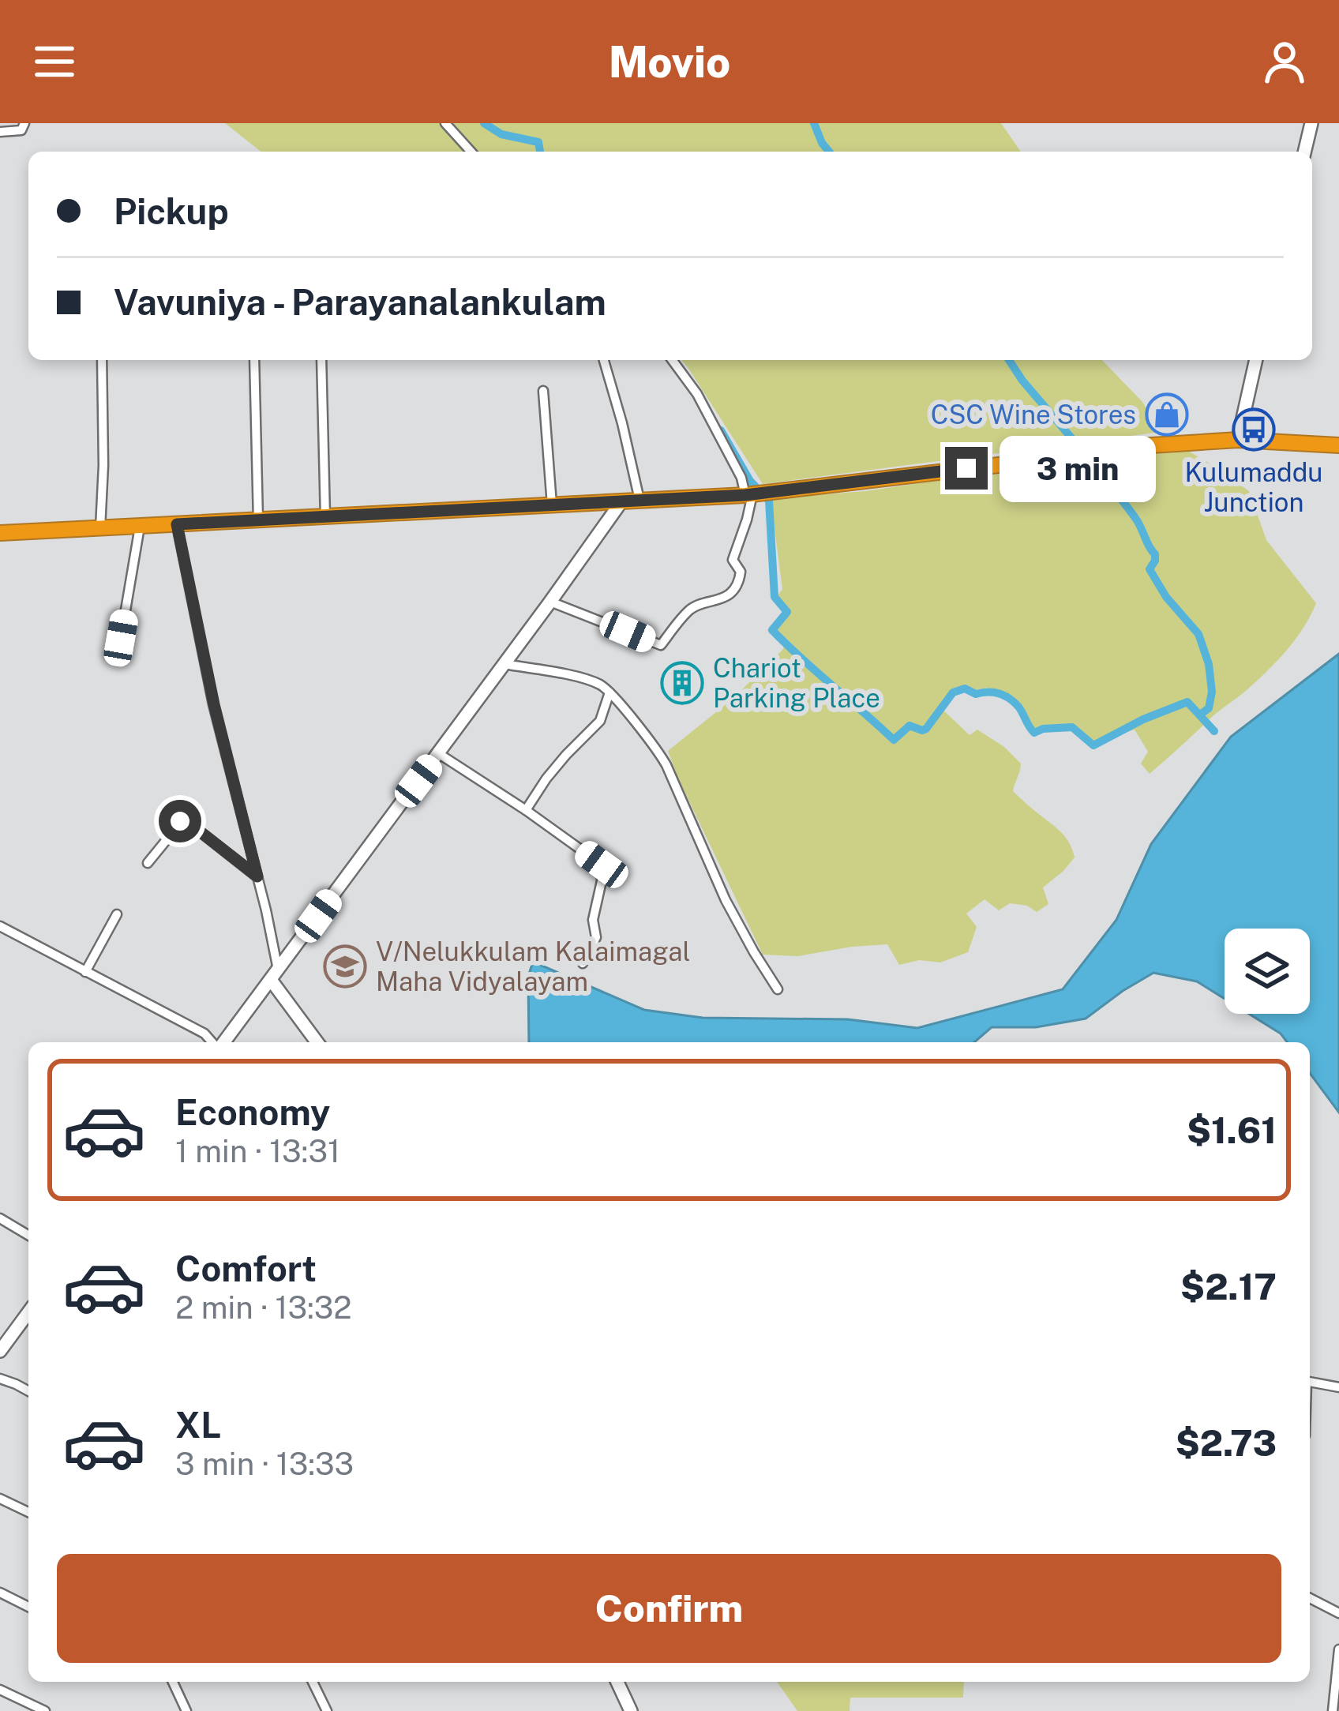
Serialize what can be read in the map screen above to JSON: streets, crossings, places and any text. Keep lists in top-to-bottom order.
{
  "places": {
    "shop": ["CSC Wine Stores"],
    "bus stop": ["Kulumaddu Junction"],
    "building": ["Chariot Parking Place"],
    "school or university": ["V/Nelukkulam Kalaimagal Maha Vidyalayam"]
  },
  "page": {
    "header": "Movio",
    "banner": ["Pickup", "Vavuniya - Parayanalankulam"],
    "bubble": "3 min",
    "list": [
      {
        "name": "Economy",
        "note": "1 min · 13:31",
        "value": "$1.61"
      },
      {
        "name": "Comfort",
        "note": "2 min · 13:32",
        "value": "$2.17"
      },
      {
        "name": "XL",
        "note": "3 min · 13:33",
        "value": "$2.73"
      }
    ],
    "buttons": "Confirm"
  }
}
